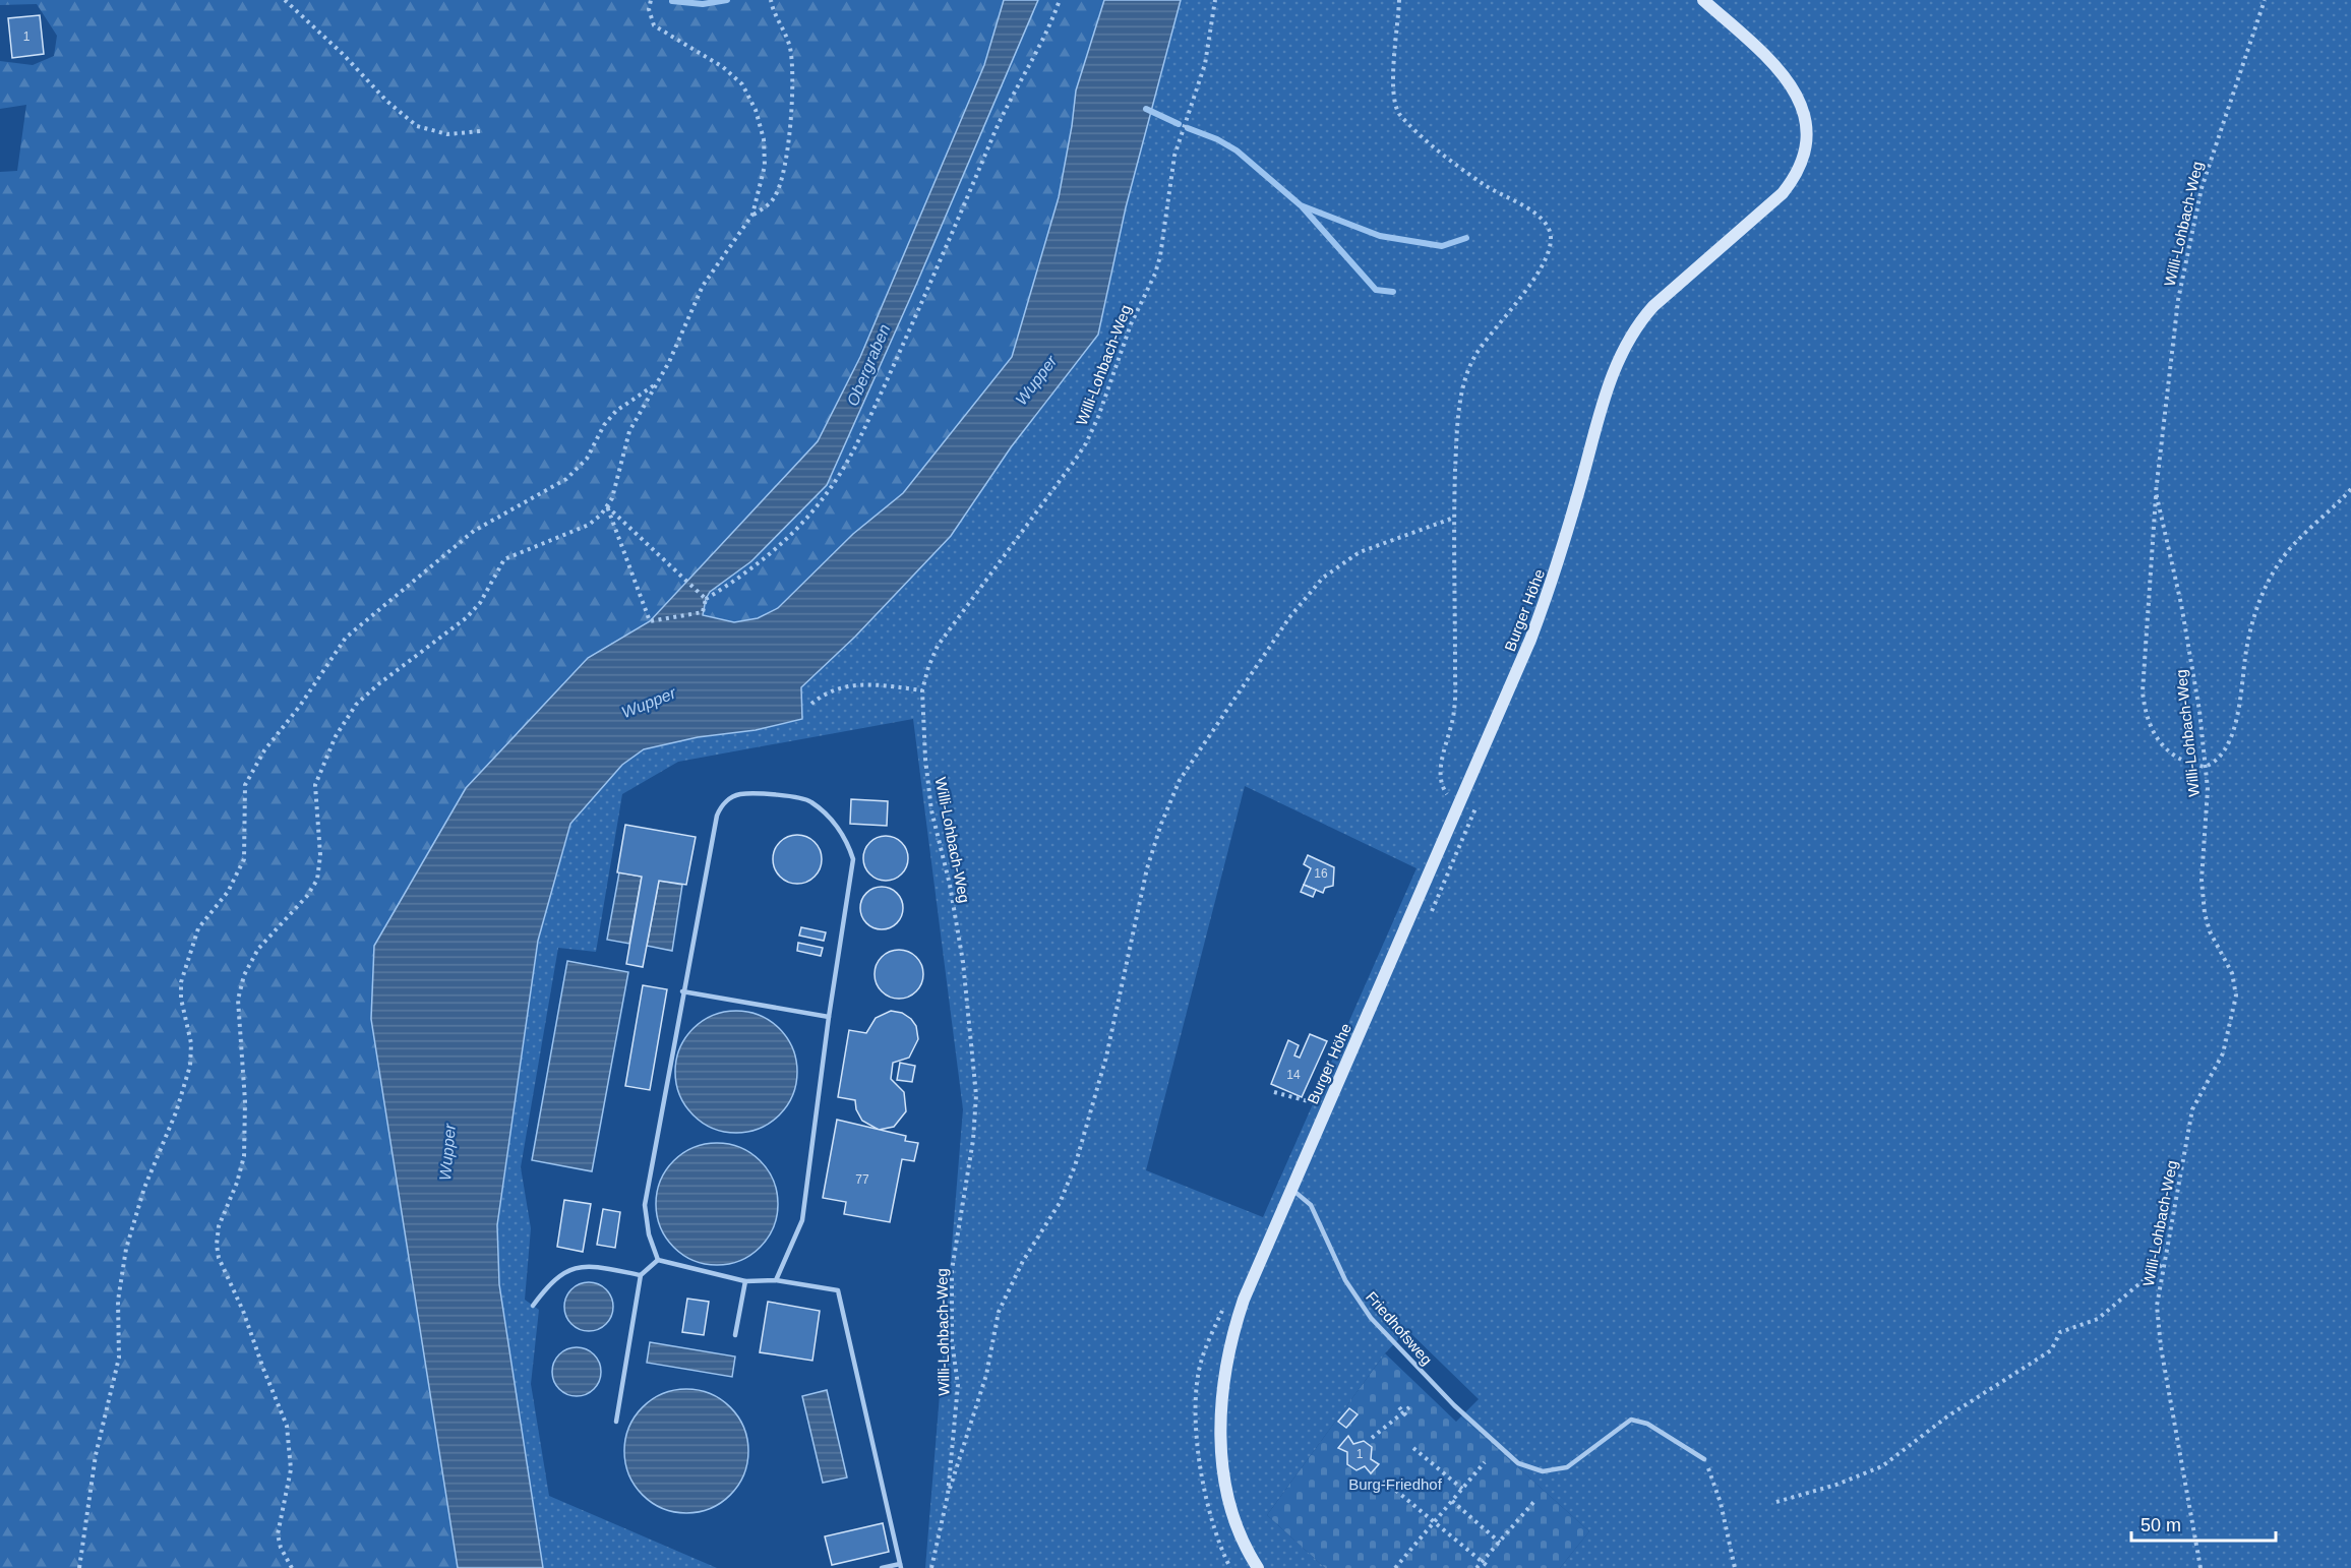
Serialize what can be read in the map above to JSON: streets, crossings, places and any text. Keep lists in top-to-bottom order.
{
  "streets": {
    "main road": ["Burger Höhe"],
    "lane": ["Friedhofsweg"],
    "path": ["Willi-Lohbach-Weg"]
  },
  "crossings": [
    ["Burger Höhe", "Friedhofsweg"]
  ],
  "water": ["Obergraben", "Wupper"],
  "parks": ["Burg-Friedhof"],
  "house_numbers": [
    "1",
    "16",
    "14",
    "77",
    "1"
  ],
  "scale_bar": "50 m"
}
